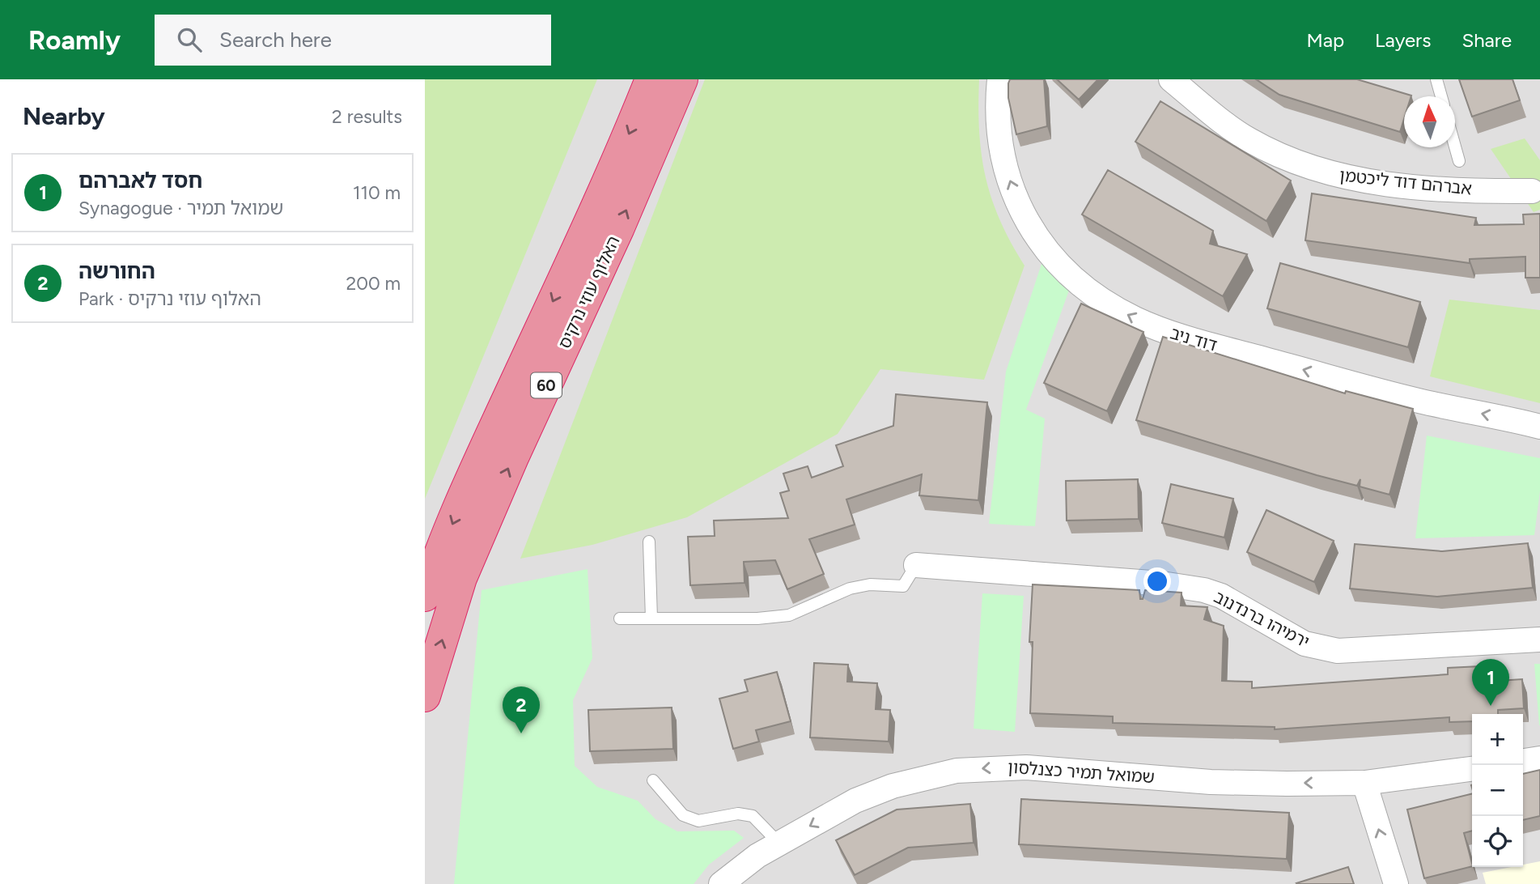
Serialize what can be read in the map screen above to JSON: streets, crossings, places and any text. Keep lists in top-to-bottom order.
{
  "streets": {
    "highway": ["האלוף עוזי נרקיס", "60"],
    "street": [
      "אברהם דוד ליכטמן",
      "דוד ניב",
      "ירמיהו ברנדנוב",
      "שמואל תמיר כצנלסון"
    ]
  },
  "one_way": ["דוד ניב", "שמואל תמיר כצנלסון"],
  "north": "top",
  "page": {
    "header": "Roamly",
    "search": "Search here",
    "nav": ["Map", "Layers", "Share"],
    "heading": ["Nearby", "2 results"],
    "list": [
      {
        "mark": "1",
        "name": "חסד לאברהם",
        "note": "Synagogue · שמואל תמיר",
        "value": "110 m"
      },
      {
        "mark": "2",
        "name": "החורשה",
        "note": "Park · האלוף עוזי נרקיס",
        "value": "200 m"
      }
    ],
    "pins": ["1", "2"],
    "map_buttons": ["+", "−"]
  }
}
